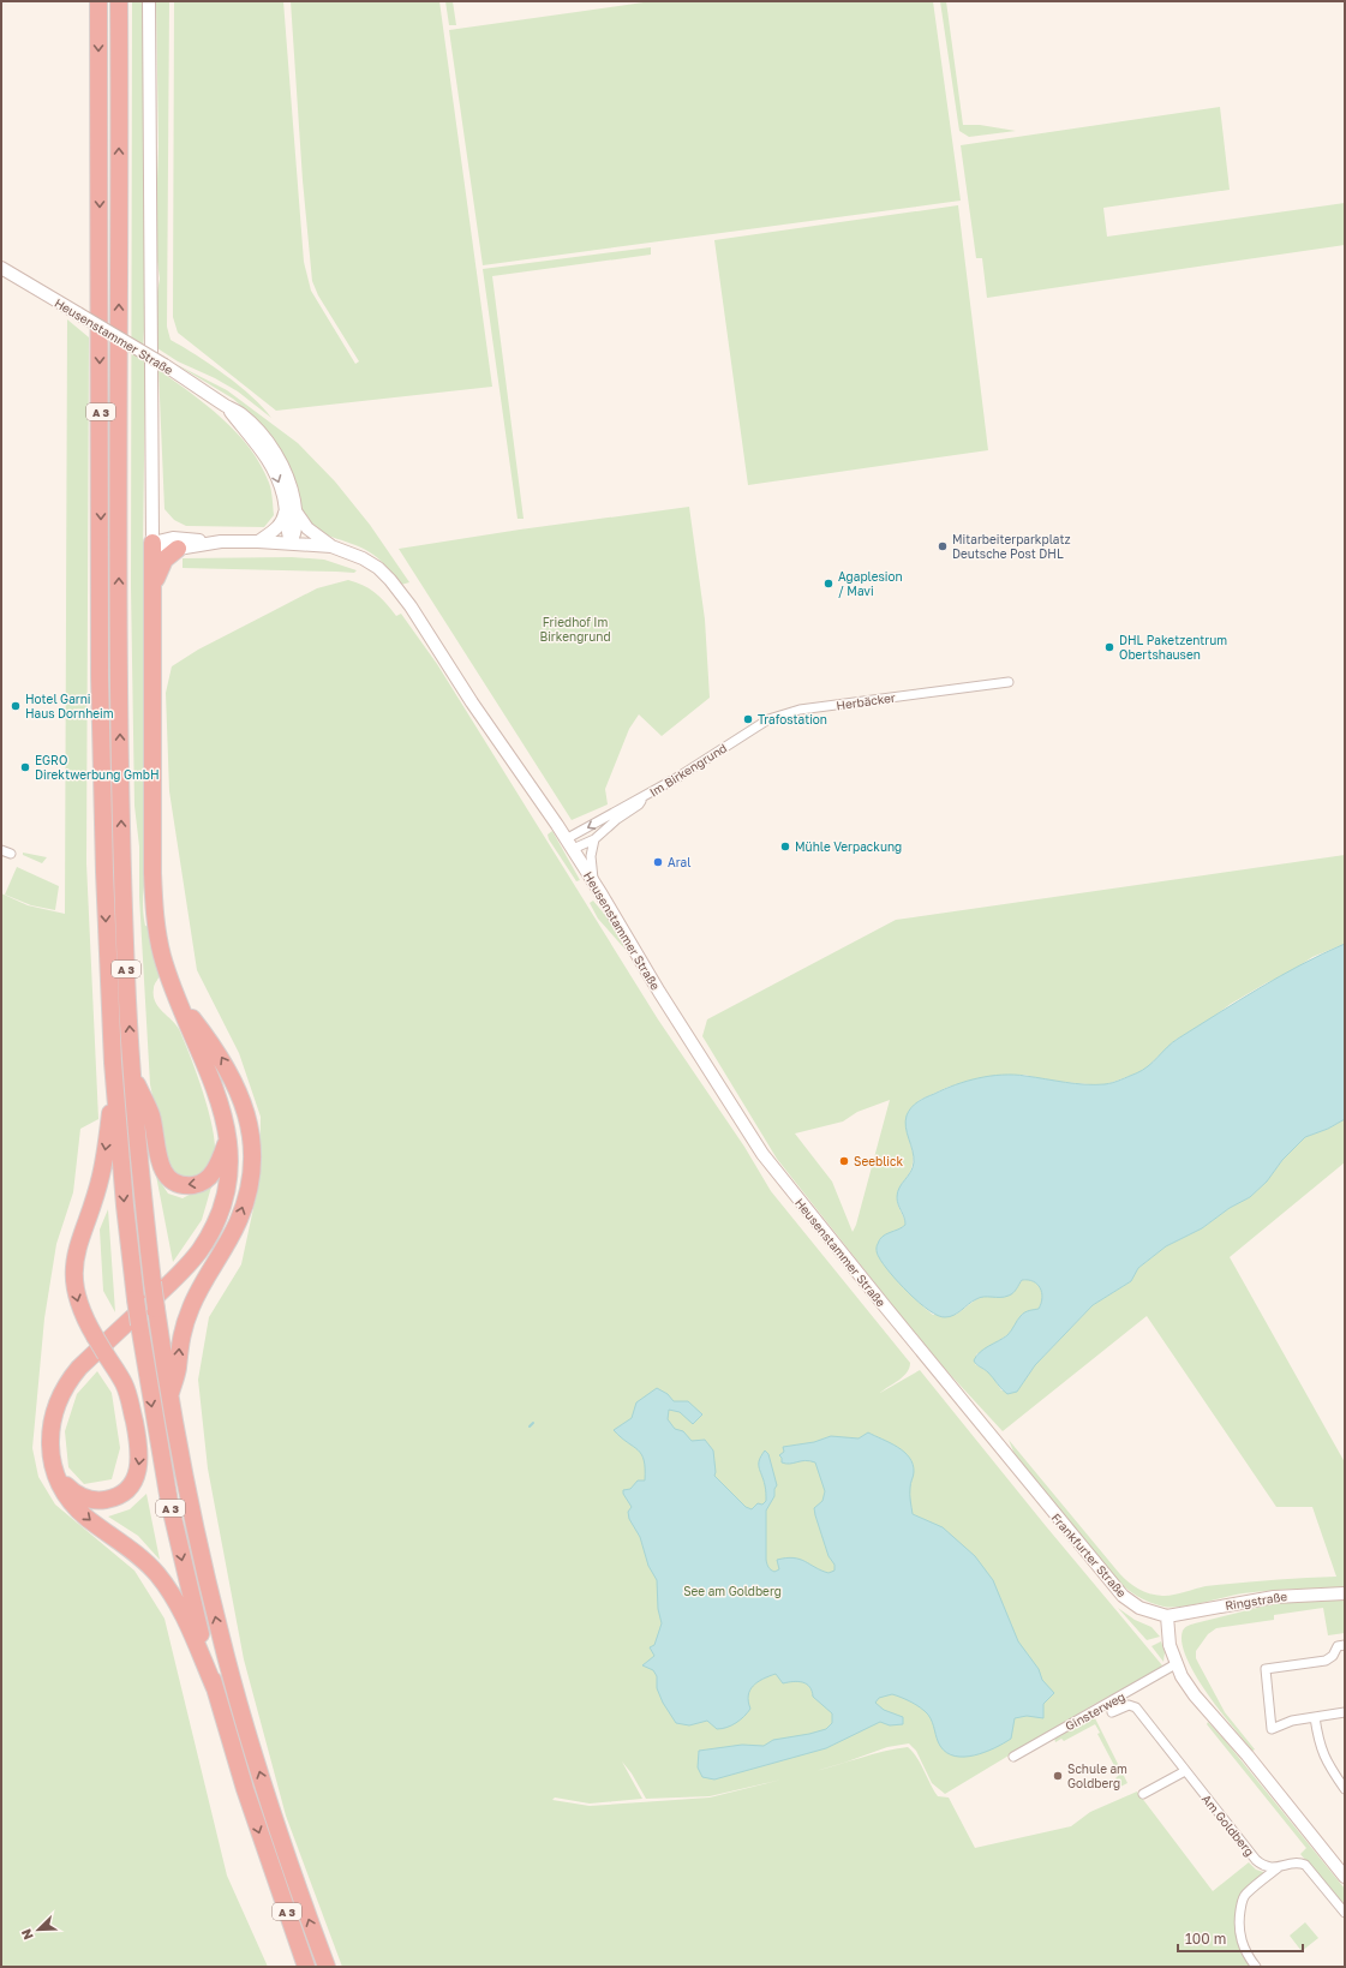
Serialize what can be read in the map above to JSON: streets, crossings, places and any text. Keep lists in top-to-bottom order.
{
  "streets": {
    "highway": ["A 3"],
    "main road": ["Heusenstammer Straße", "Frankfurter Straße", "Ringstraße"],
    "street": [
      "Herbäcker",
      "Im Birkengrund",
      "Ginsterweg",
      "Am Goldberg"
    ]
  },
  "crossings": [
    ["Heusenstammer Straße", "Im Birkengrund"],
    ["Heusenstammer Straße", "Frankfurter Straße"],
    ["Herbäcker", "Im Birkengrund"],
    ["Frankfurter Straße", "Ringstraße"]
  ],
  "parks": ["Friedhof Im Birkengrund", "See am Goldberg"],
  "places": [
    "Mitarbeiterparkplatz Deutsche Post DHL",
    "Agaplesion / Mavi",
    "DHL Paketzentrum Obertshausen",
    "Hotel Garni Haus Dornheim",
    "Trafostation",
    "EGRO Direktwerbung GmbH",
    "Mühle Verpackung",
    "Aral",
    "Seeblick",
    "Schule am Goldberg"
  ],
  "scale_bar": "100 m",
  "north": "bottom left"
}
